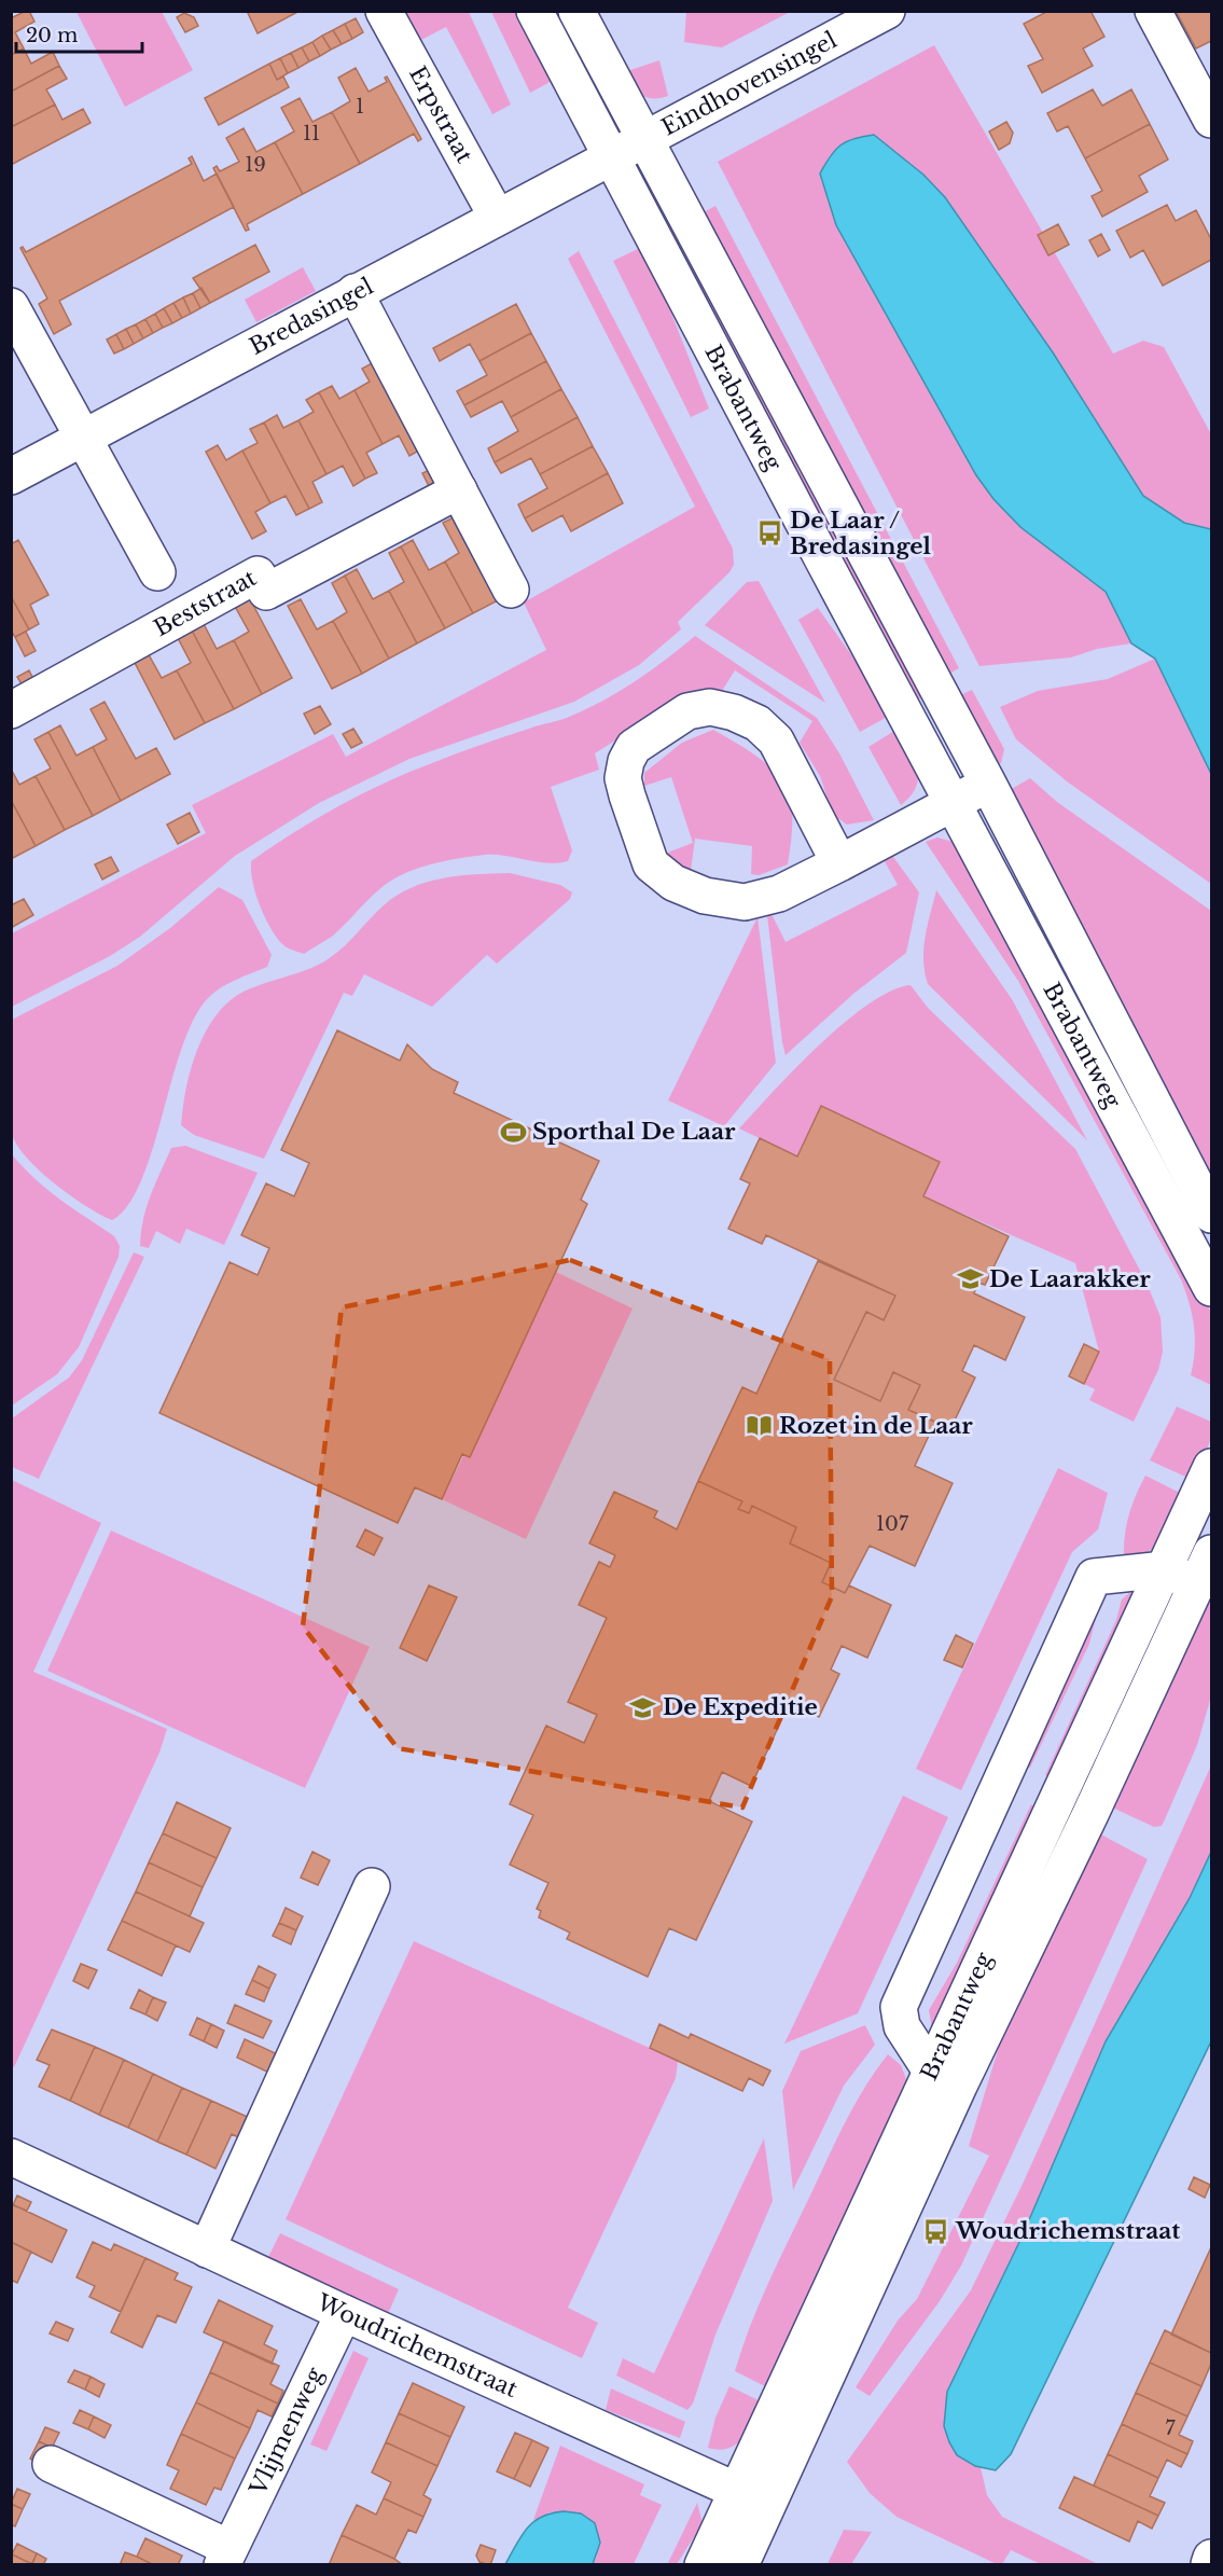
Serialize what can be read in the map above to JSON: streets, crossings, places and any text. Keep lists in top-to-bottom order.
{
  "streets": {
    "street": [
      "Eindhovensingel",
      "Erpstraat",
      "Bredasingel",
      "Brabantweg",
      "Beststraat",
      "Woudrichemstraat",
      "Vlijmenweg"
    ]
  },
  "crossings": [
    ["Eindhovensingel", "Bredasingel"],
    ["Eindhovensingel", "Brabantweg"],
    ["Erpstraat", "Bredasingel"],
    ["Bredasingel", "Brabantweg"],
    ["Brabantweg", "Woudrichemstraat"],
    ["Woudrichemstraat", "Vlijmenweg"]
  ],
  "places": {
    "bus stop": ["De Laar / Bredasingel", "Woudrichemstraat"],
    "sports": ["Sporthal De Laar"],
    "school or university": ["De Laarakker", "De Expeditie"],
    "library": ["Rozet in de Laar"]
  },
  "house_numbers": [
    "1",
    "11",
    "19",
    "107",
    "7"
  ],
  "scale_bar": "20 m"
}
